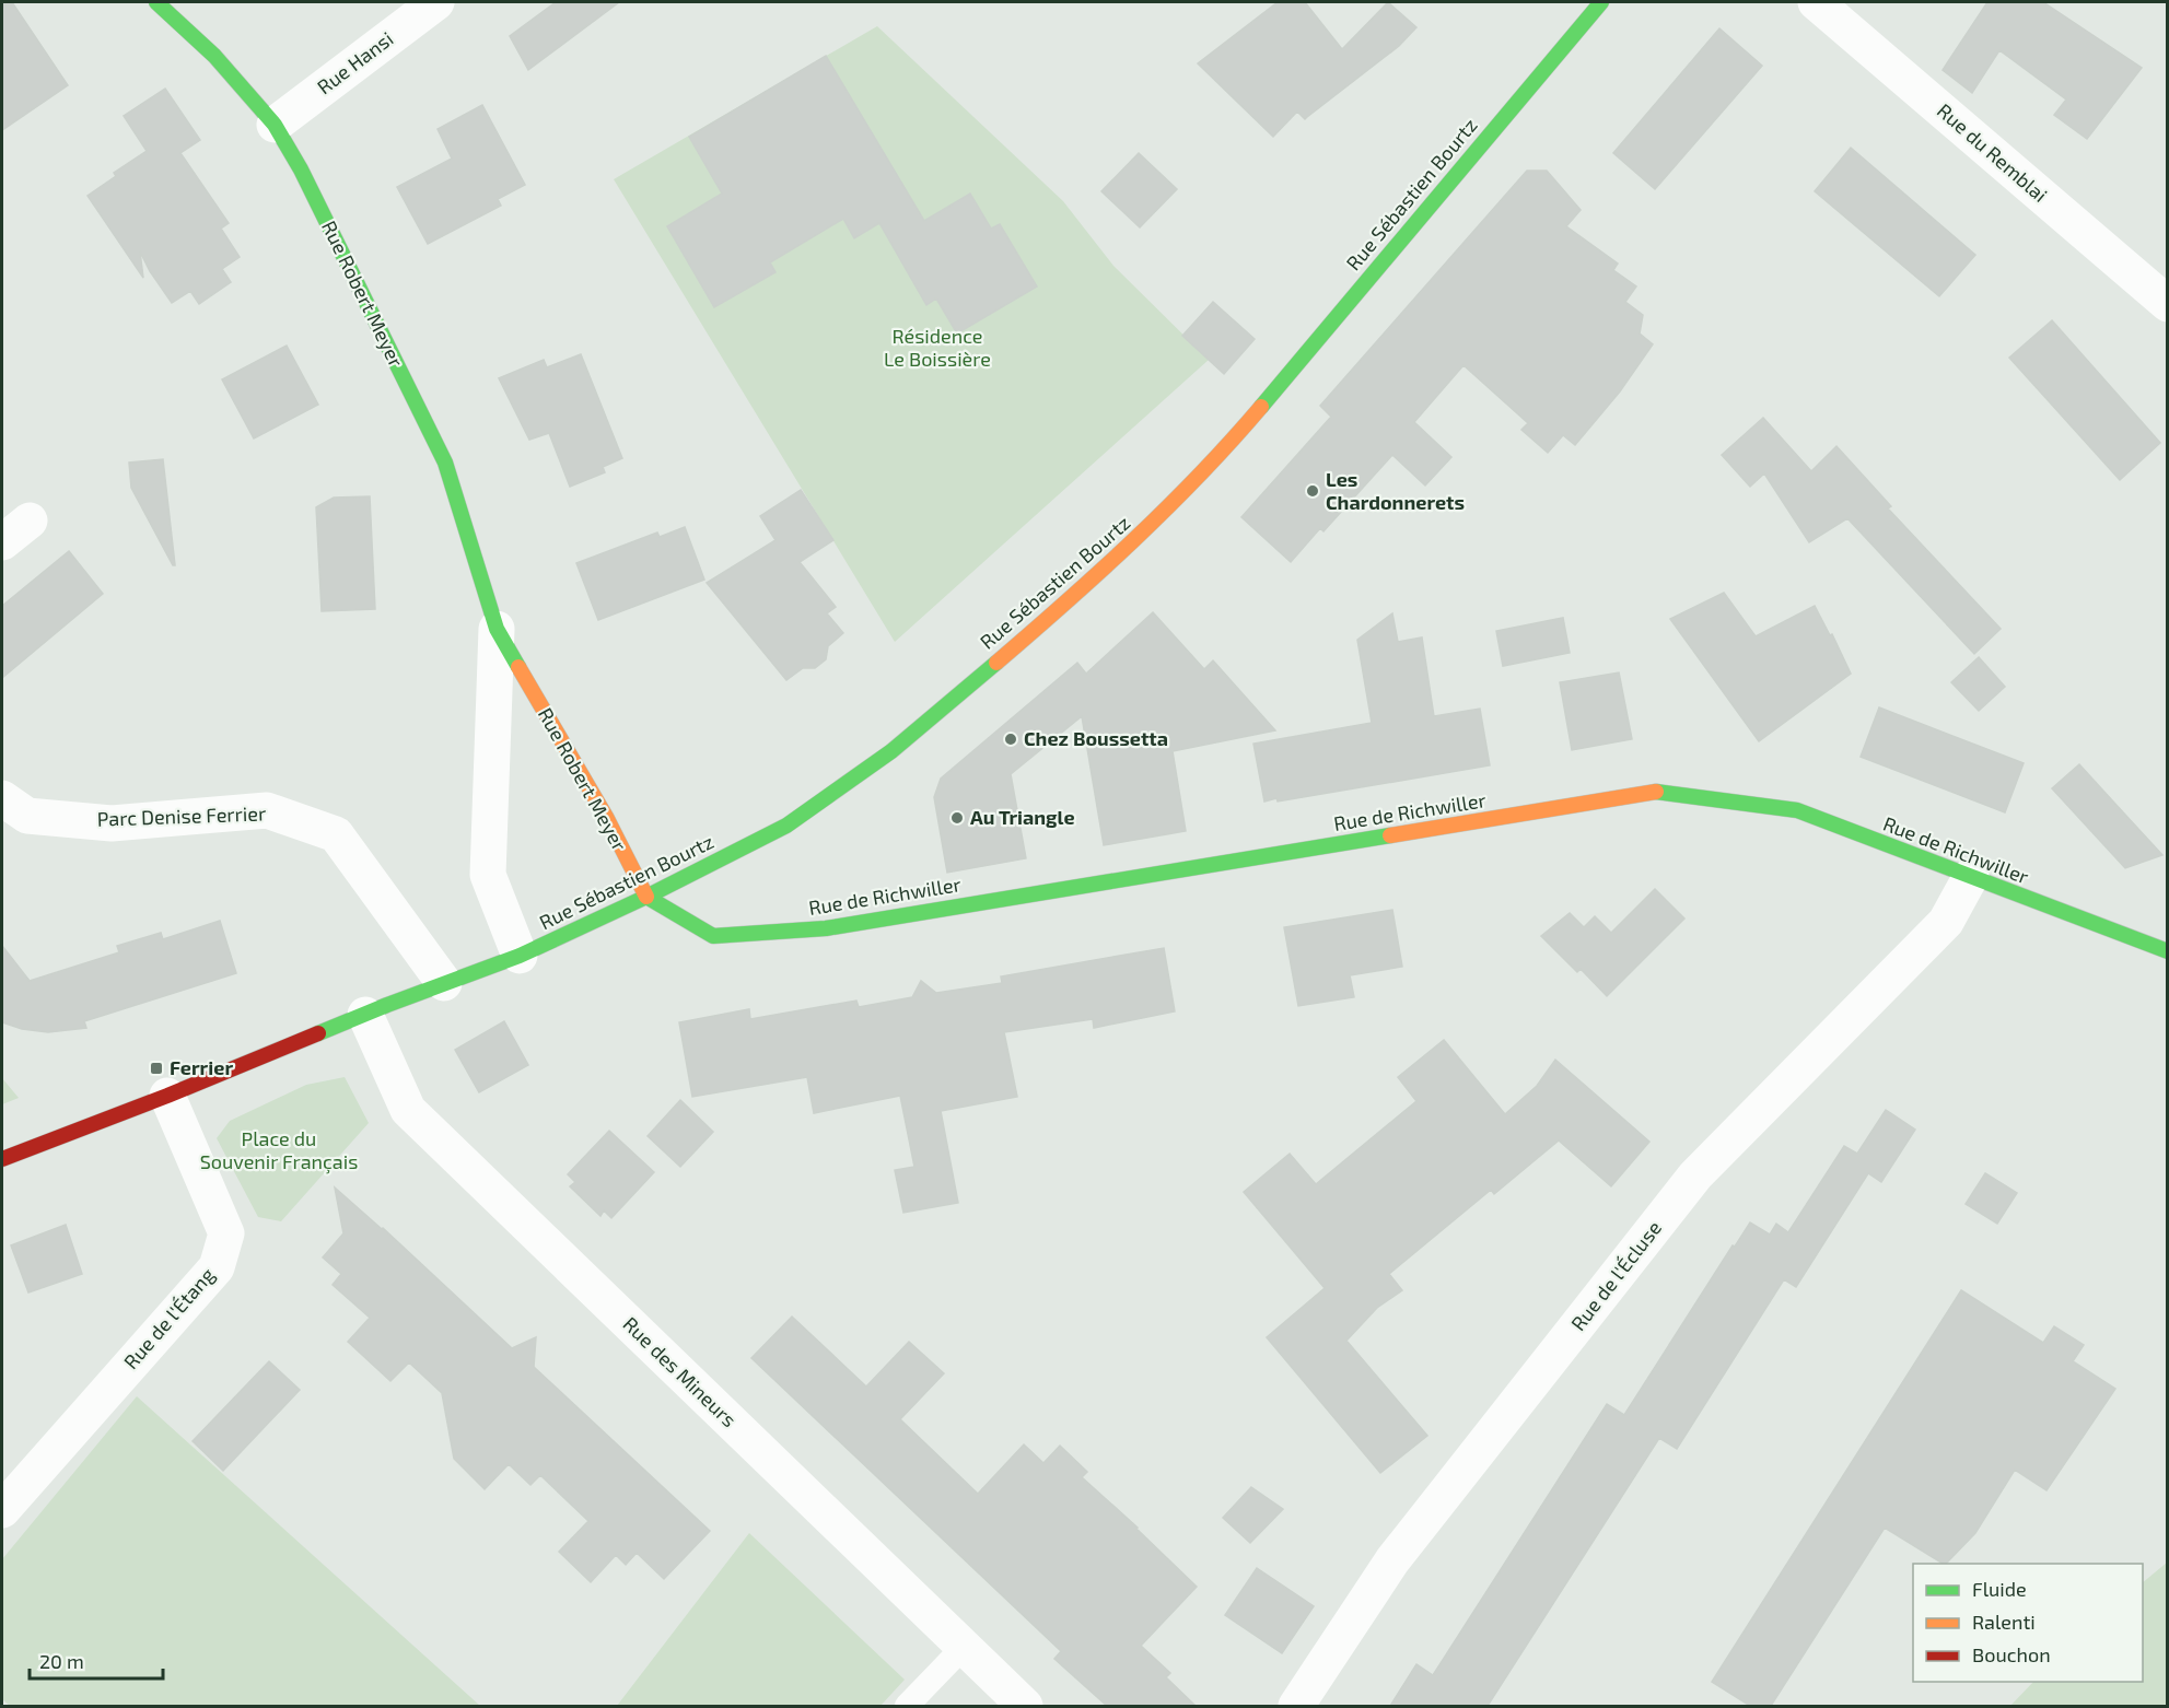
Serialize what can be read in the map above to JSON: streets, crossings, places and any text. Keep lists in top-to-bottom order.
{
  "streets": {
    "street": [
      "Rue Hansi",
      "Rue du Remblai",
      "Rue Sébastien Bourtz",
      "Rue Robert Meyer",
      "Rue de Richwiller",
      "Parc Denise Ferrier",
      "Rue de l'Écluse",
      "Rue de l'Étang",
      "Rue des Mineurs"
    ]
  },
  "crossings": [
    ["Rue Hansi", "Rue Robert Meyer"],
    ["Rue Sébastien Bourtz", "Rue Robert Meyer"],
    ["Rue Sébastien Bourtz", "Rue de Richwiller"],
    ["Rue Sébastien Bourtz", "Parc Denise Ferrier"],
    ["Rue Sébastien Bourtz", "Rue de l'Étang"],
    ["Rue Sébastien Bourtz", "Rue des Mineurs"],
    ["Rue Robert Meyer", "Rue de Richwiller"],
    ["Rue de Richwiller", "Rue de l'Écluse"]
  ],
  "parks": ["Résidence Le Boissière", "Place du Souvenir Français"],
  "places": {
    "other": ["Les Chardonnerets", "Chez Boussetta", "Au Triangle"],
    "transit": ["Ferrier"]
  },
  "legend": ["Fluide", "Ralenti", "Bouchon"],
  "scale_bar": "20 m"
}
